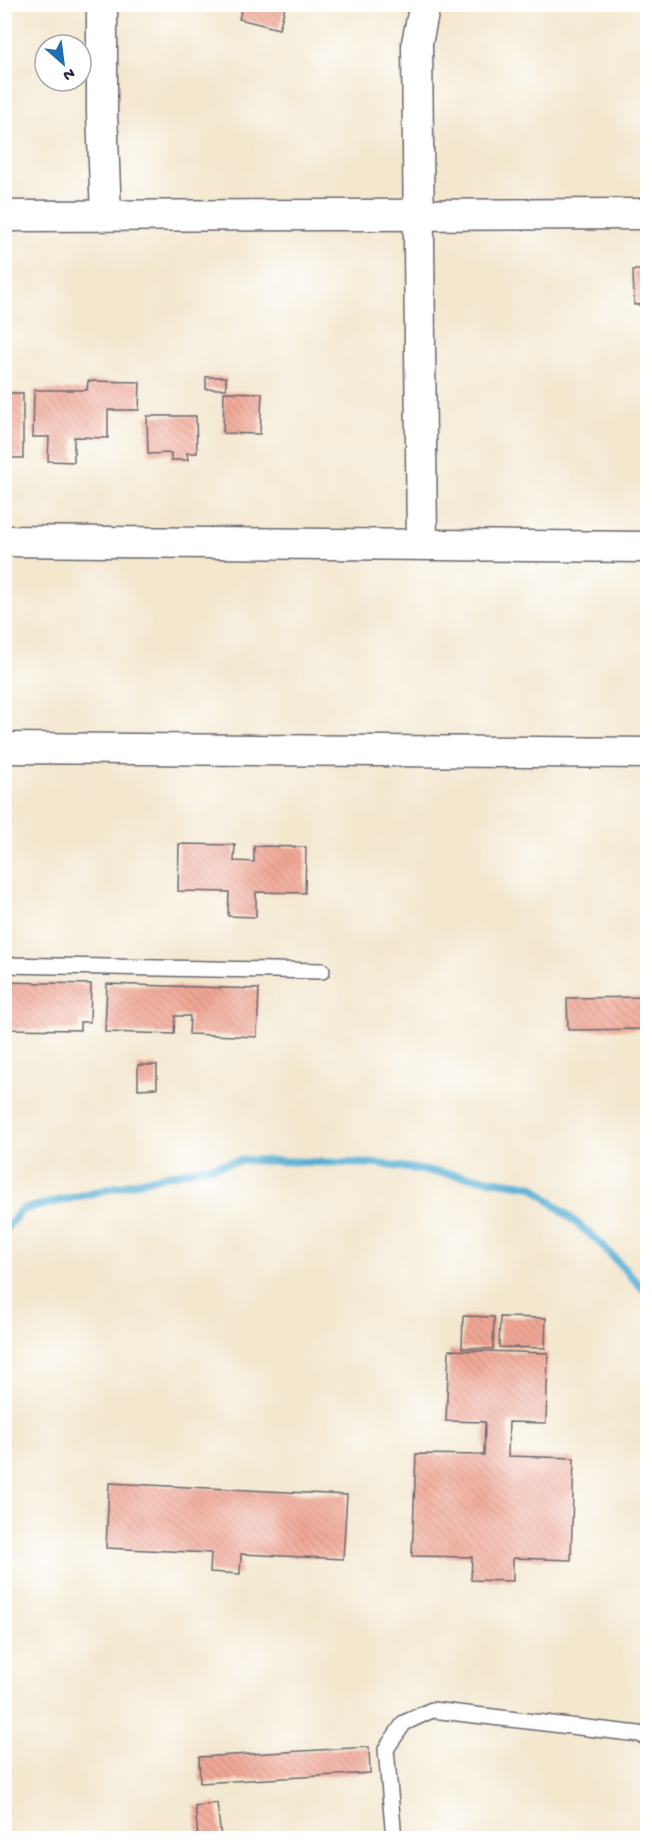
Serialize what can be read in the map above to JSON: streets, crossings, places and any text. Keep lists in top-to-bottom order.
{
  "north": "bottom right"
}
